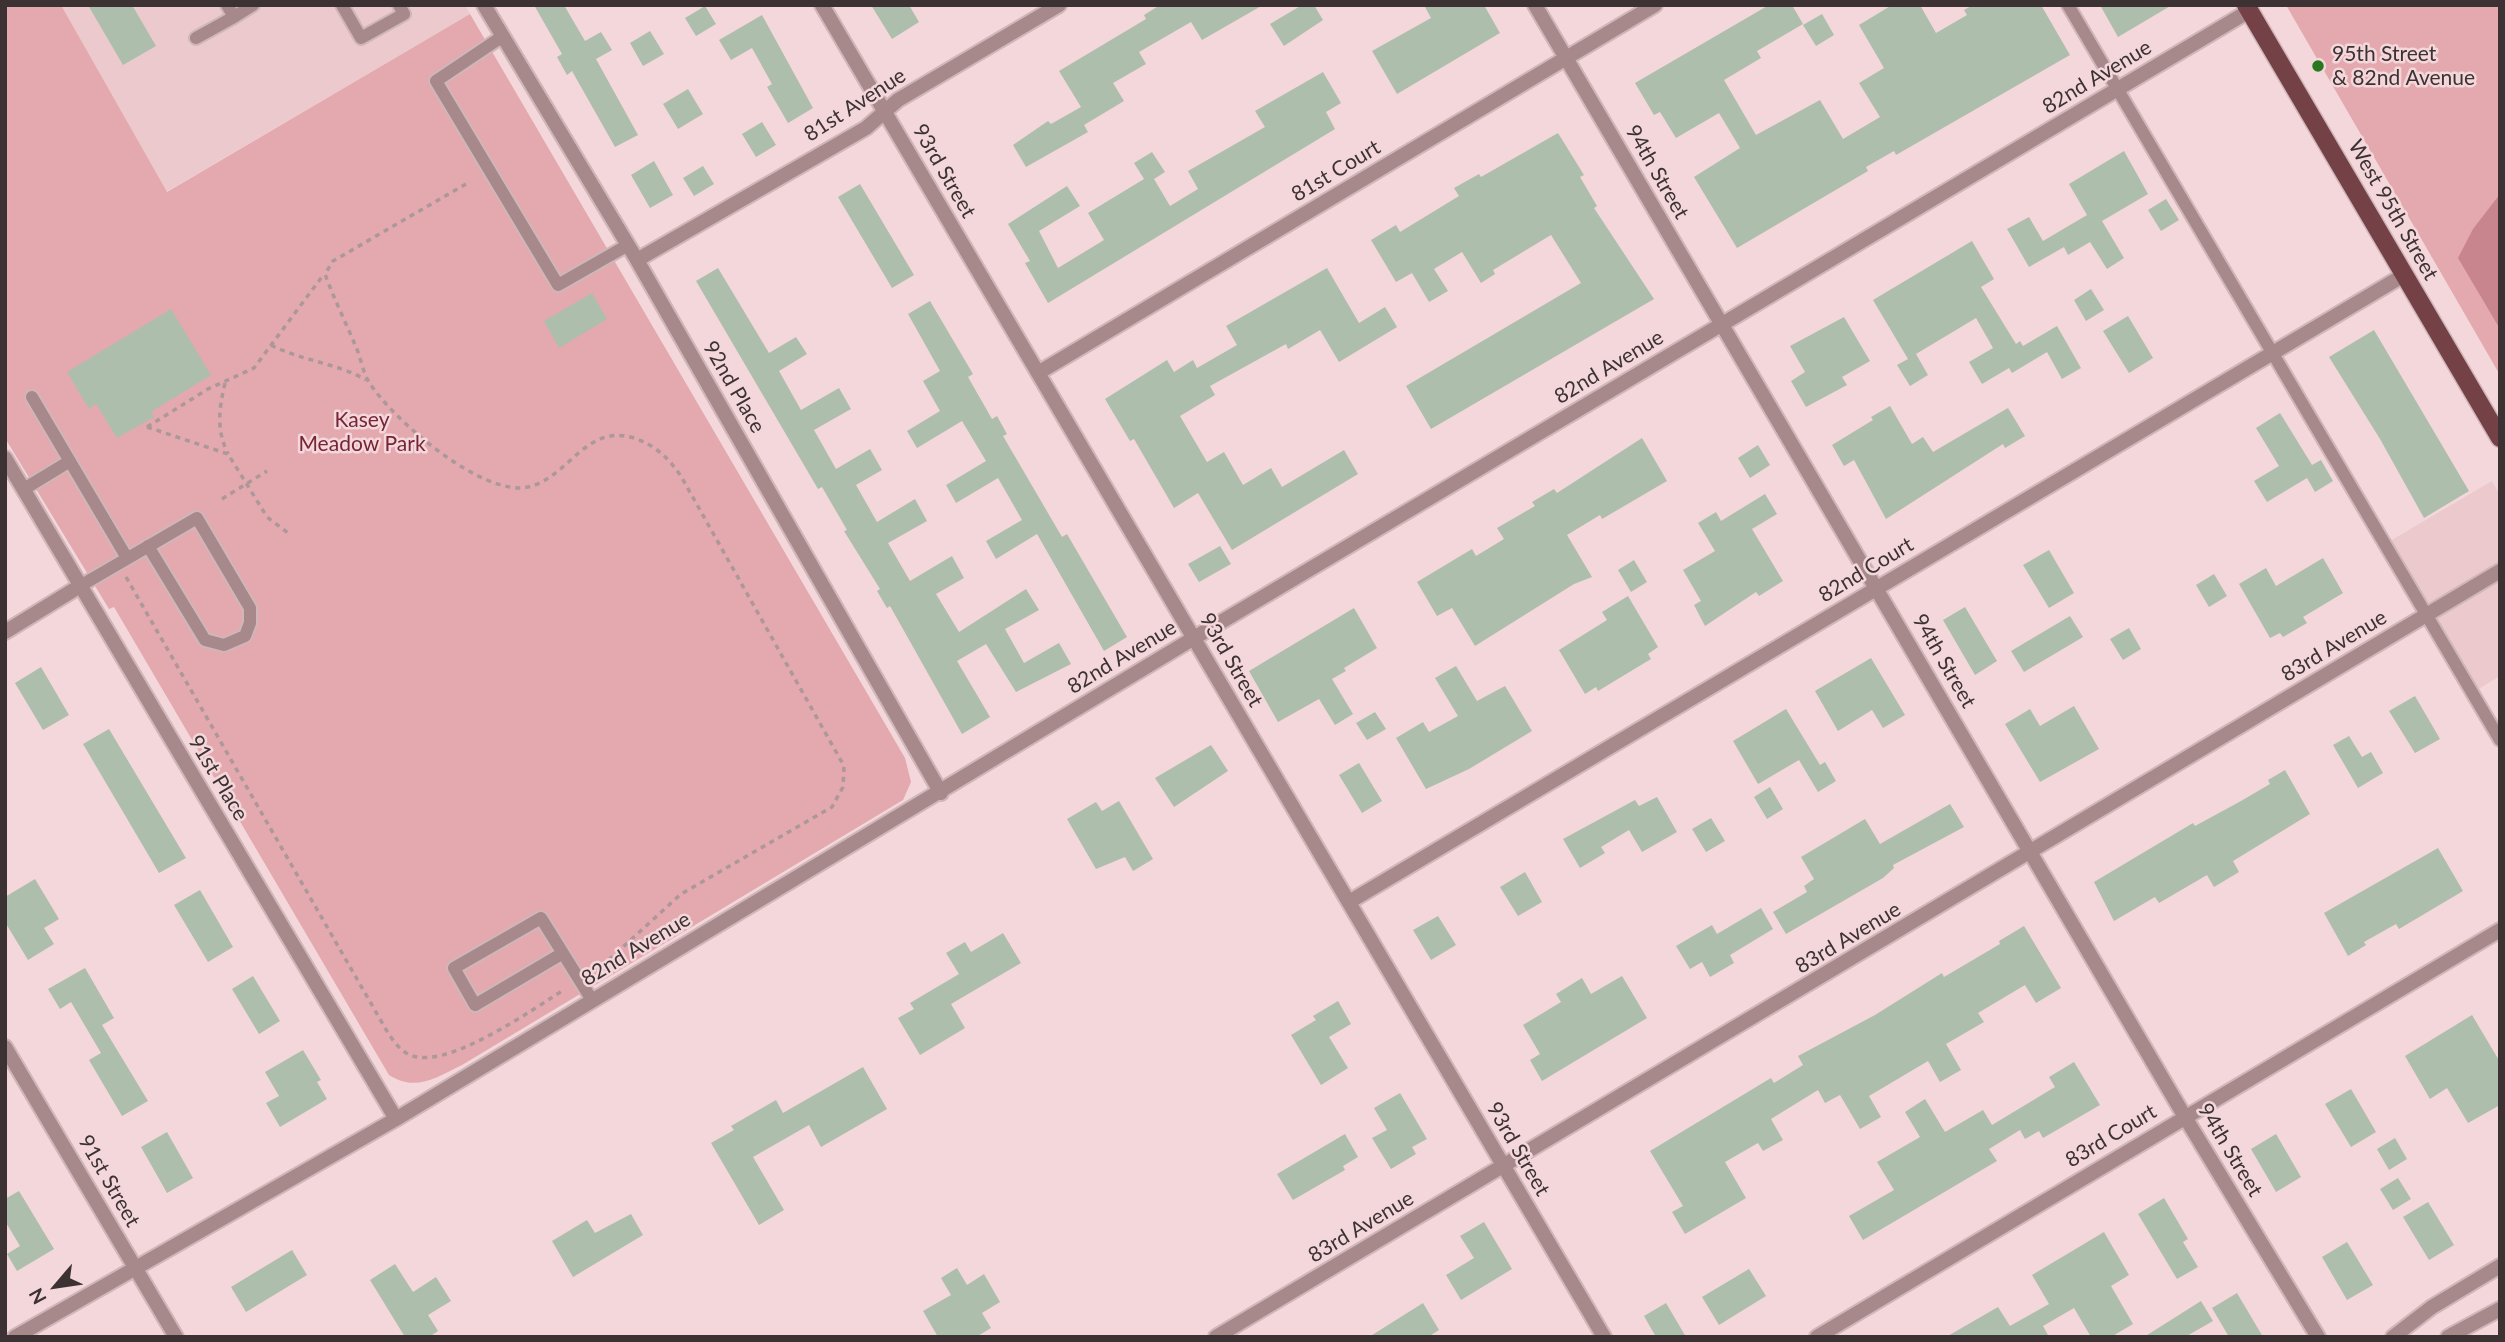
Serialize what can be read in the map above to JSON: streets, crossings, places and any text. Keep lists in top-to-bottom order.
{
  "streets": {
    "main road": ["West 95th Street"],
    "street": [
      "82nd Avenue",
      "81st Avenue",
      "93rd Street",
      "81st Court",
      "94th Street",
      "92nd Place",
      "82nd Court",
      "83rd Avenue",
      "91st Place",
      "83rd Court",
      "91st Street"
    ]
  },
  "crossings": [
    ["82nd Avenue", "93rd Street"],
    ["82nd Avenue", "94th Street"],
    ["82nd Avenue", "West 95th Street"],
    ["82nd Avenue", "92nd Place"],
    ["82nd Avenue", "91st Place"],
    ["82nd Avenue", "91st Street"],
    ["81st Avenue", "93rd Street"],
    ["81st Avenue", "92nd Place"],
    ["93rd Street", "81st Court"],
    ["93rd Street", "82nd Court"],
    ["93rd Street", "83rd Avenue"],
    ["81st Court", "94th Street"],
    ["94th Street", "82nd Court"],
    ["94th Street", "83rd Avenue"],
    ["94th Street", "83rd Court"],
    ["West 95th Street", "82nd Court"]
  ],
  "parks": ["Kasey Meadow Park"],
  "places": ["95th Street & 82nd Avenue"],
  "north": "bottom left"
}
